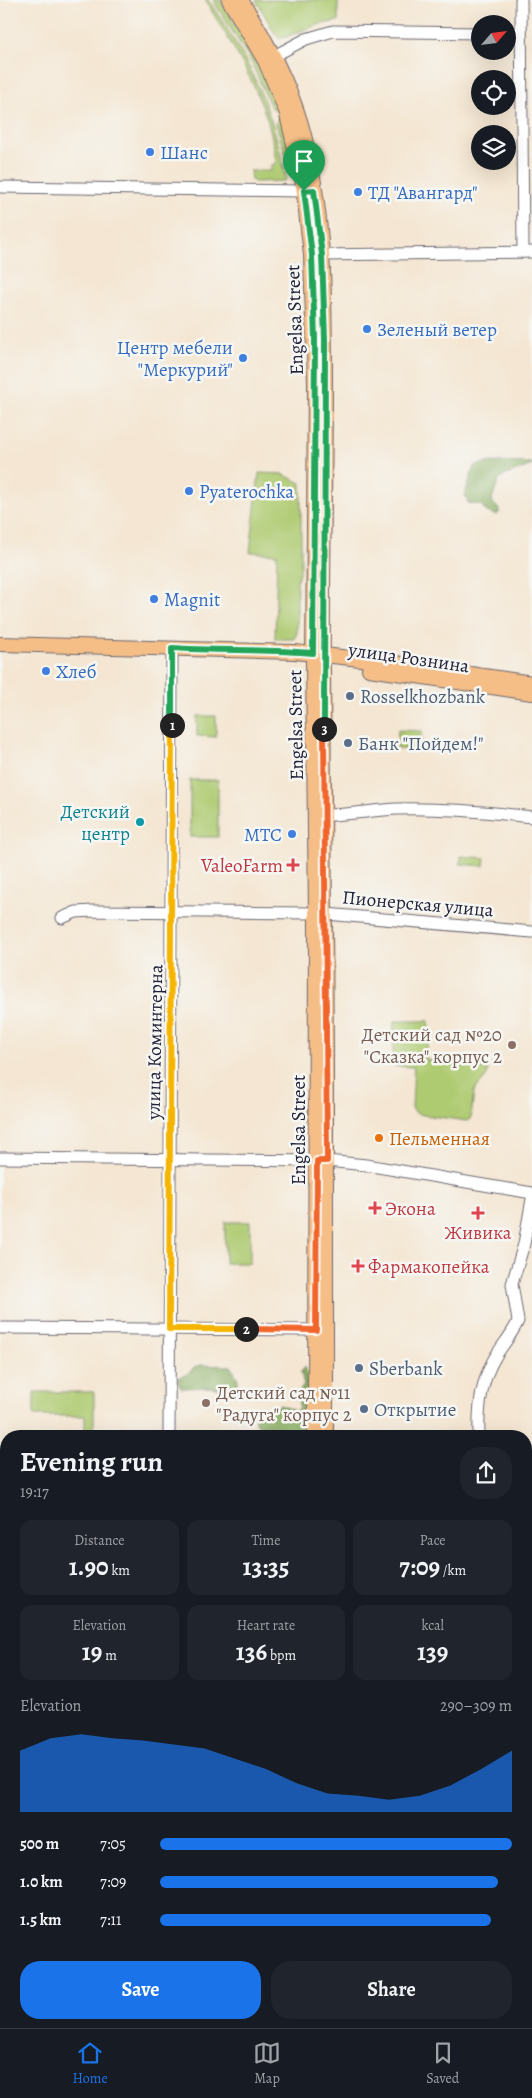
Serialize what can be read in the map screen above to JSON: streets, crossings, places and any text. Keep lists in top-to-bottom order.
{
  "streets": {
    "main road": ["Engelsa Street", "улица Рознина"],
    "street": ["Пионерская улица", "улица Коминтерна"]
  },
  "crossings": [
    ["Engelsa Street", "улица Рознина"],
    ["Engelsa Street", "Пионерская улица"],
    ["улица Рознина", "улица Коминтерна"],
    ["Пионерская улица", "улица Коминтерна"]
  ],
  "places": {
    "other": [
      "Шанс",
      "ТД \"Авангард\"",
      "Зеленый ветер",
      "Центр мебели \"Меркурий\"",
      "Pyaterochka",
      "Magnit",
      "Хлеб",
      "Rosselkhozbank",
      "Банк \"Пойдем!\"",
      "Детский центр",
      "МТС",
      "Детский сад №20 \"Сказка\" корпус 2",
      "Пельменная",
      "Sberbank",
      "Детский сад №11 \"Радуга\" корпус 2",
      "Открытие"
    ],
    "health": [
      "ValeoFarm",
      "Экона",
      "Живика",
      "Фармакопейка"
    ]
  },
  "north": "top right",
  "page": {
    "pins": ["1", "3", "2"],
    "heading": ["Evening run", "19:17"],
    "stats": [
      ["Distance", "1.90 km"],
      ["Time", "13:35"],
      ["Pace", "7:09 /km"],
      ["Elevation", "19 m"],
      ["Heart rate", "136 bpm"],
      ["kcal", "139"]
    ],
    "chart": ["Elevation", "290–309 m"],
    "list": [
      {
        "name": "500 m",
        "note": "7:05"
      },
      {
        "name": "1.0 km",
        "note": "7:09"
      },
      {
        "name": "1.5 km",
        "note": "7:11"
      }
    ],
    "buttons": ["Save", "Share"],
    "tabs": ["Home", "Map", "Saved"]
  }
}
